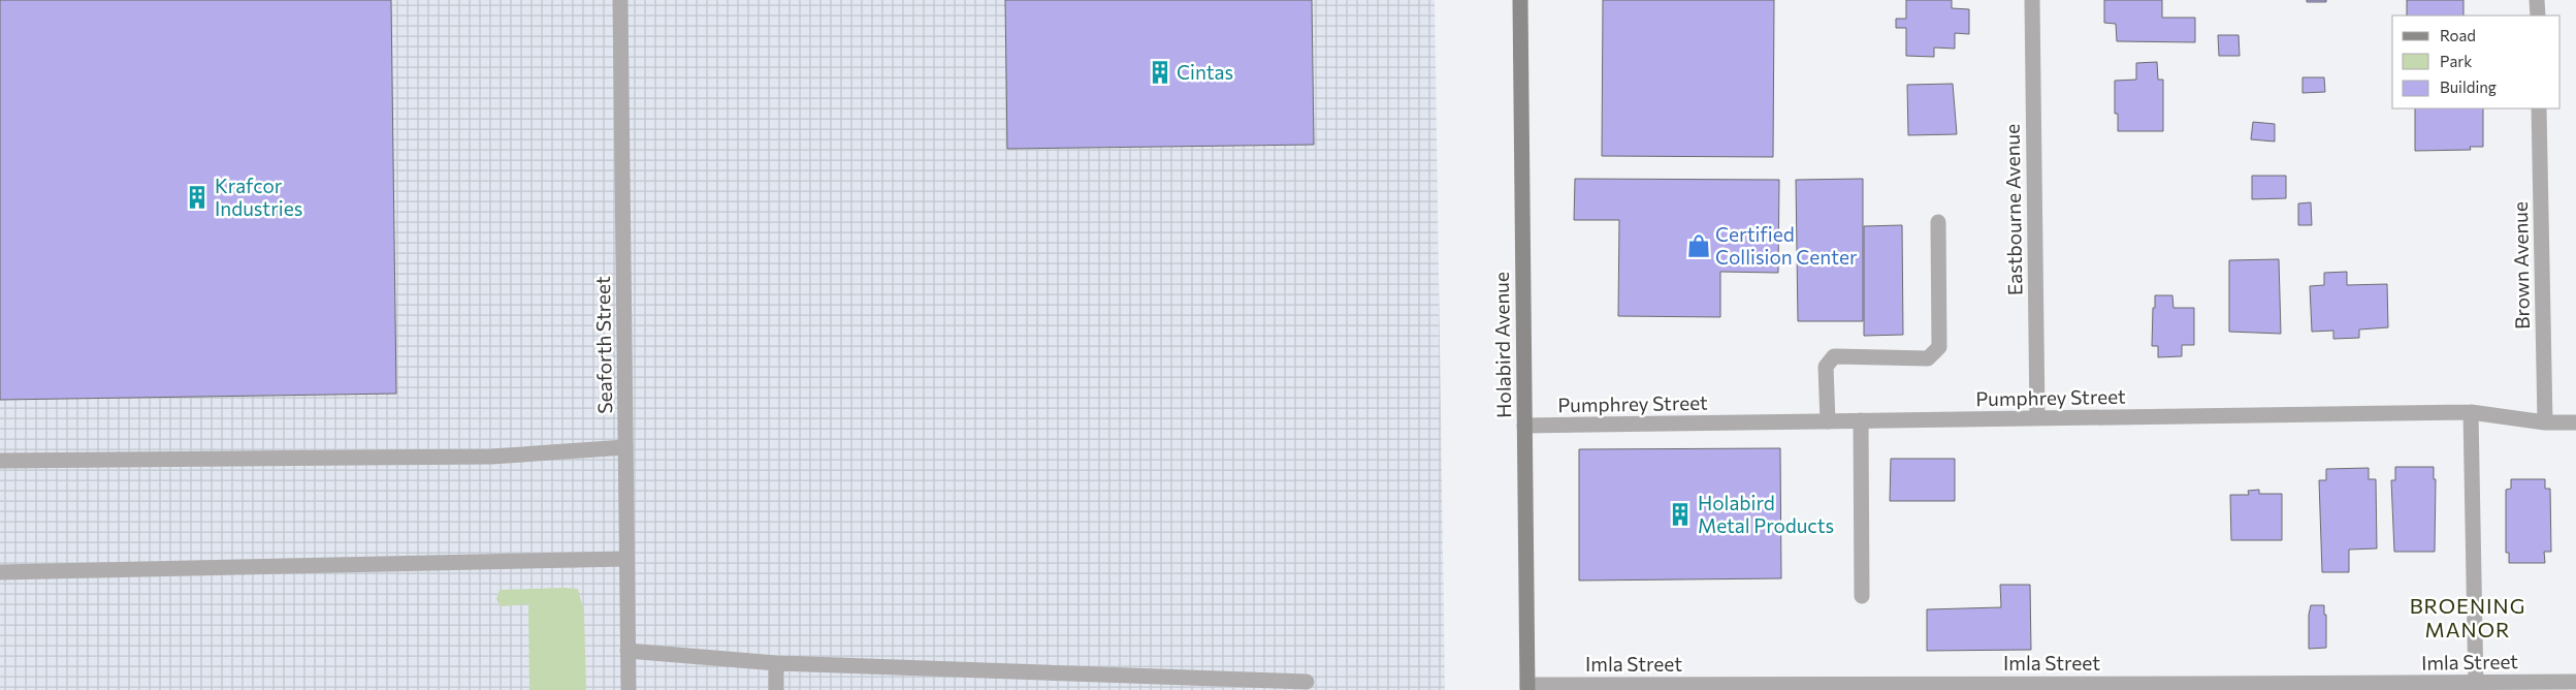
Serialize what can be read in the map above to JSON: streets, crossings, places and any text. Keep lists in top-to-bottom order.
{
  "streets": {
    "main road": ["Holabird Avenue"],
    "street": [
      "Eastbourne Avenue",
      "Brown Avenue",
      "Seaforth Street",
      "Pumphrey Street",
      "Imla Street"
    ]
  },
  "crossings": [
    ["Eastbourne Avenue", "Pumphrey Street"],
    ["Brown Avenue", "Pumphrey Street"],
    ["Holabird Avenue", "Pumphrey Street"],
    ["Holabird Avenue", "Imla Street"]
  ],
  "districts": ["BROENING MANOR"],
  "places": {
    "building": ["Cintas", "Krafcor Industries", "Holabird Metal Products"],
    "shop": ["Certified Collision Center"]
  },
  "legend": ["Road", "Park", "Building"]
}
